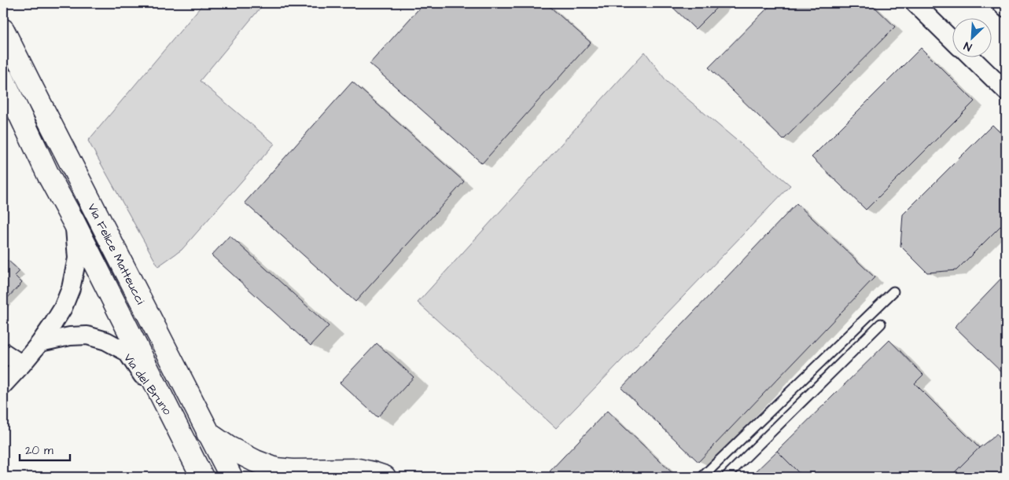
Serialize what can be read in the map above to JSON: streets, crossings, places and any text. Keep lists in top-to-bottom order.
{
  "streets": {
    "main road": ["Via Felice Matteucci"],
    "street": ["Via del Bruno"]
  },
  "crossings": [
    ["Via Felice Matteucci", "Via del Bruno"]
  ],
  "scale_bar": "20 m",
  "north": "bottom left"
}
